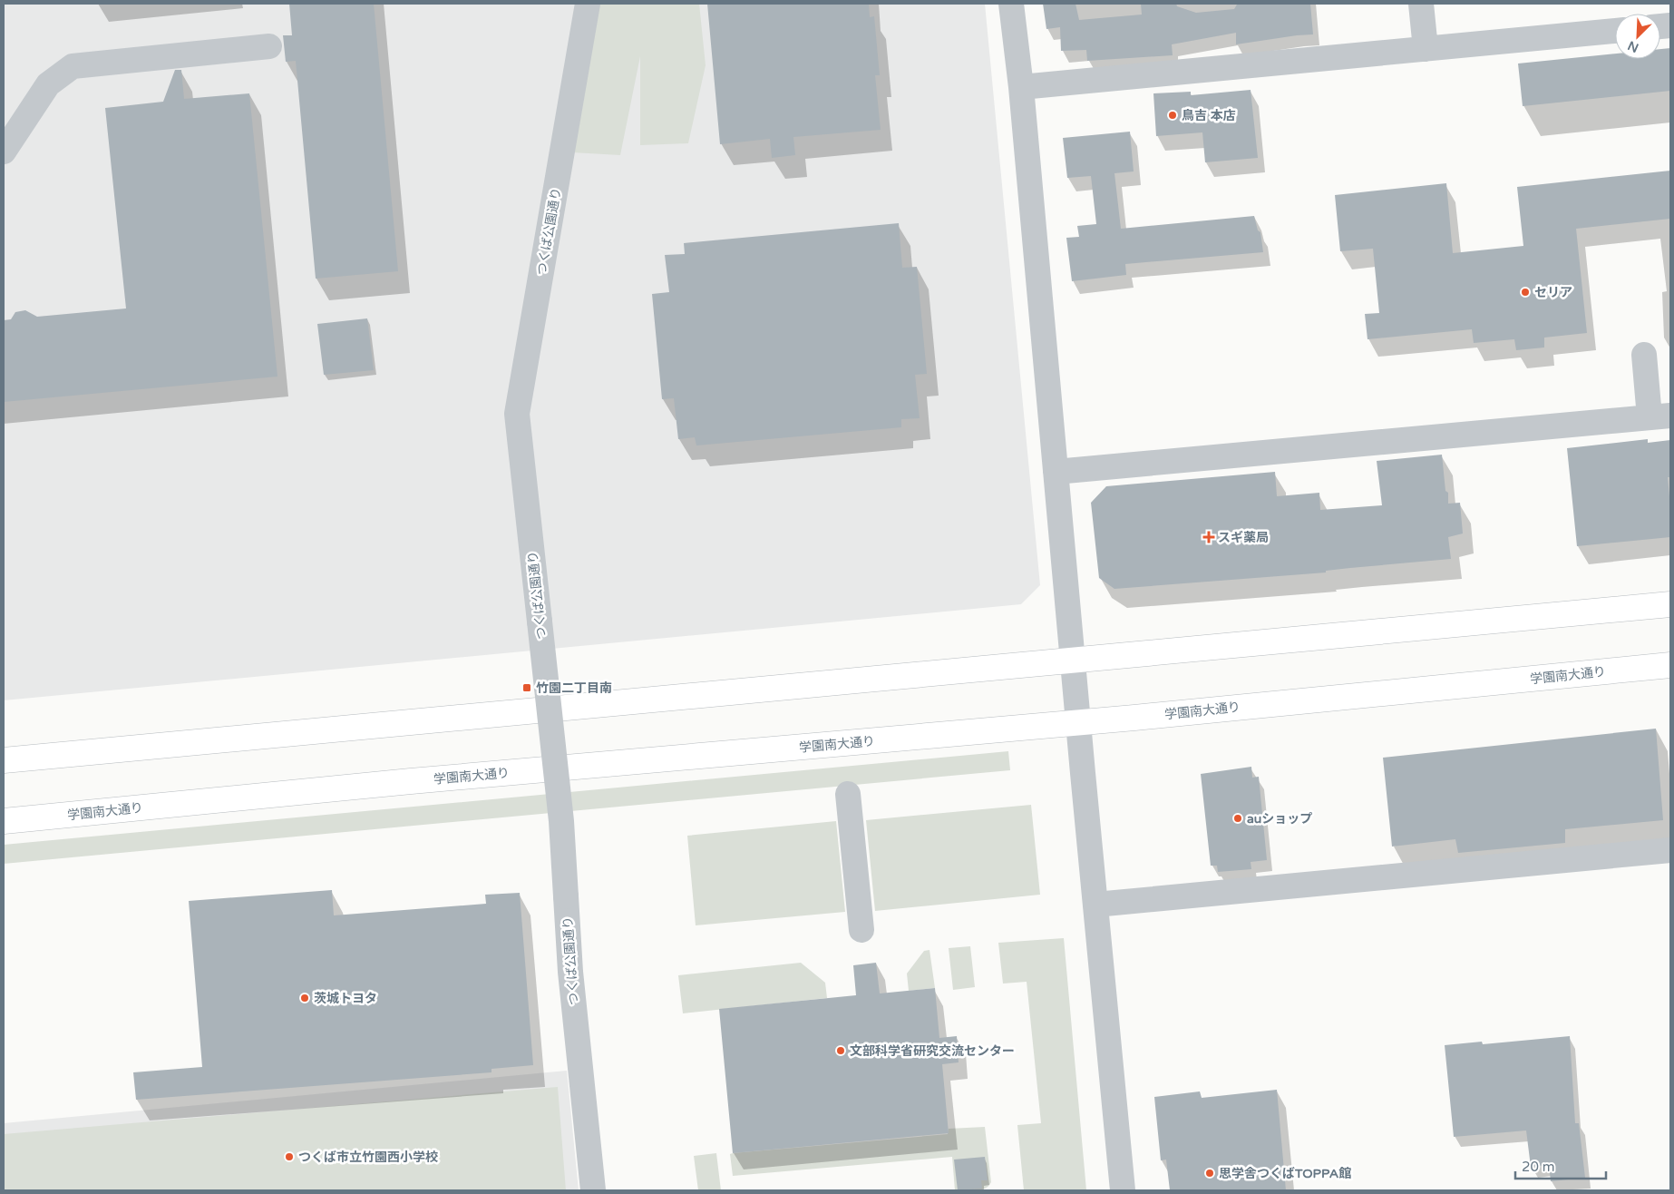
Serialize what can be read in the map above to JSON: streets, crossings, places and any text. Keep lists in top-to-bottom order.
{
  "streets": {
    "main road": ["学園南大通り"],
    "street": ["つくば公園通り"]
  },
  "places": {
    "other": [
      "鳥吉 本店",
      "セリア",
      "auショップ",
      "茨城トヨタ",
      "文部科学省研究交流センター",
      "つくば市立竹園西小学校",
      "思学舎つくばTOPPA館"
    ],
    "health": ["スギ薬局"],
    "transit": ["竹園二丁目南"]
  },
  "scale_bar": "20 m",
  "north": "bottom left"
}
